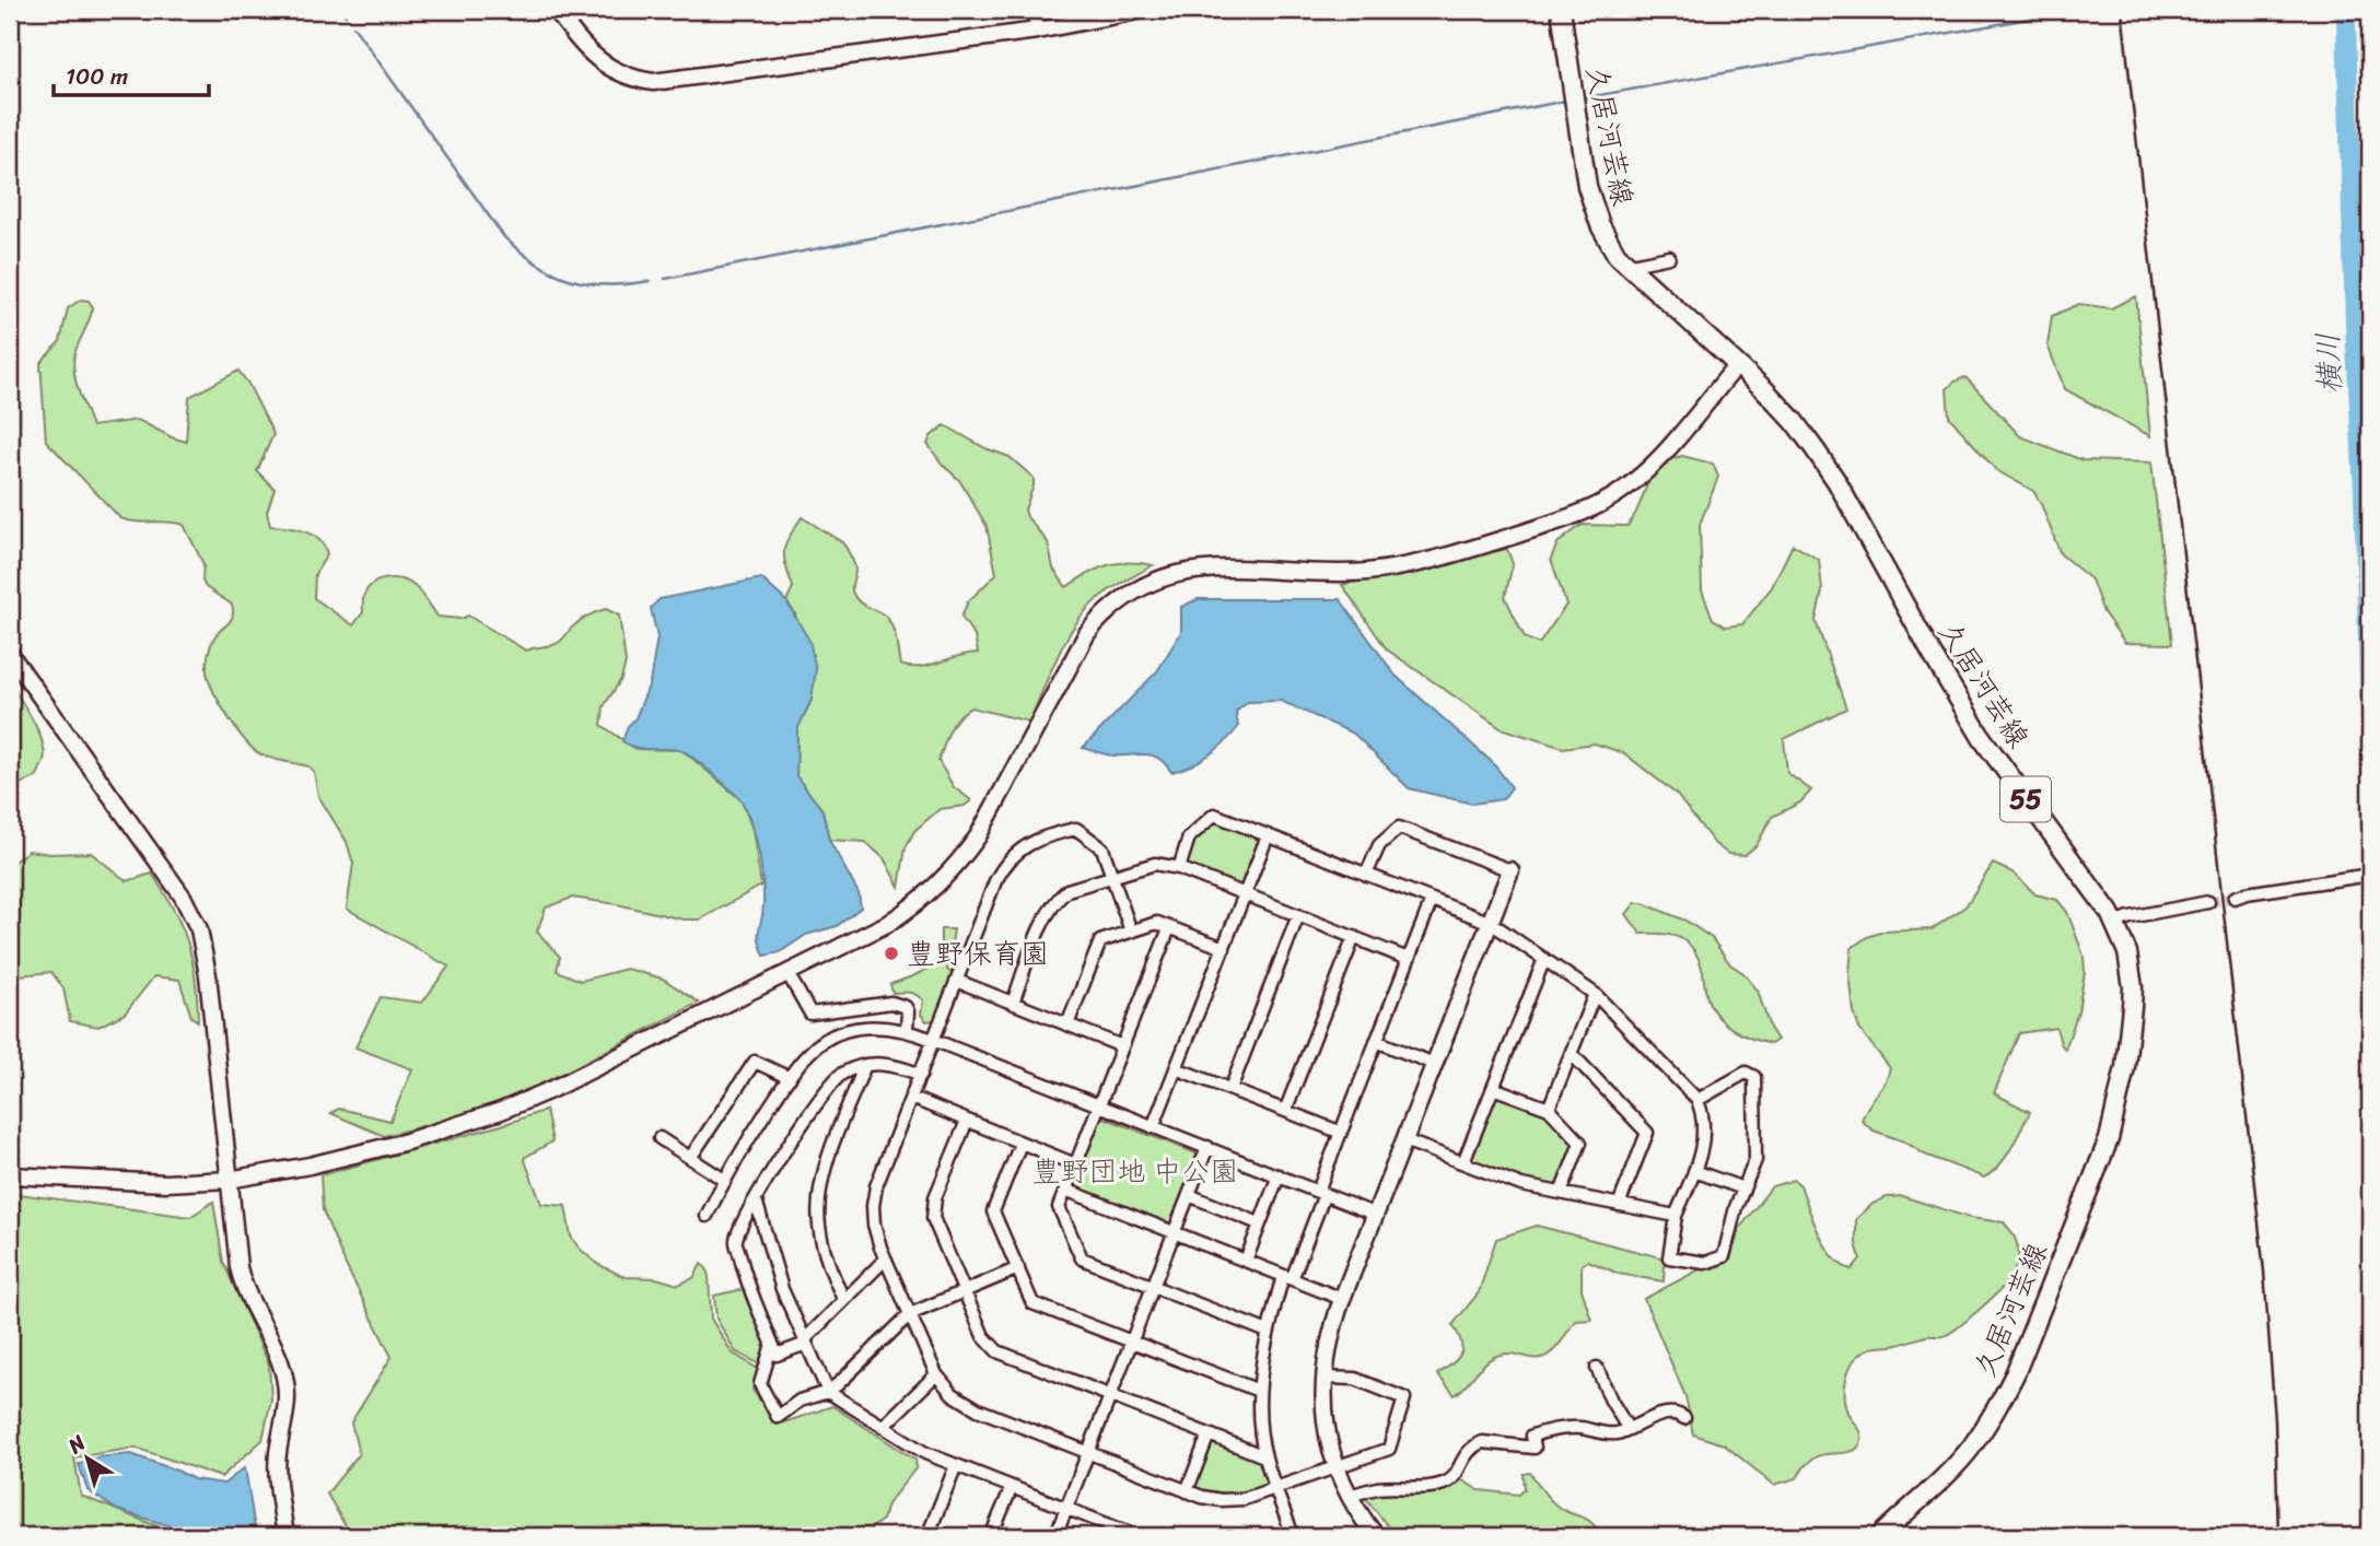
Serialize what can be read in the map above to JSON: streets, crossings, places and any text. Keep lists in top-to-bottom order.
{
  "streets": {
    "main road": ["久居河芸線", "55"]
  },
  "water": ["横川"],
  "parks": ["豊野団地 中公園"],
  "places": ["豊野保育園"],
  "scale_bar": "100 m",
  "north": "top left"
}
